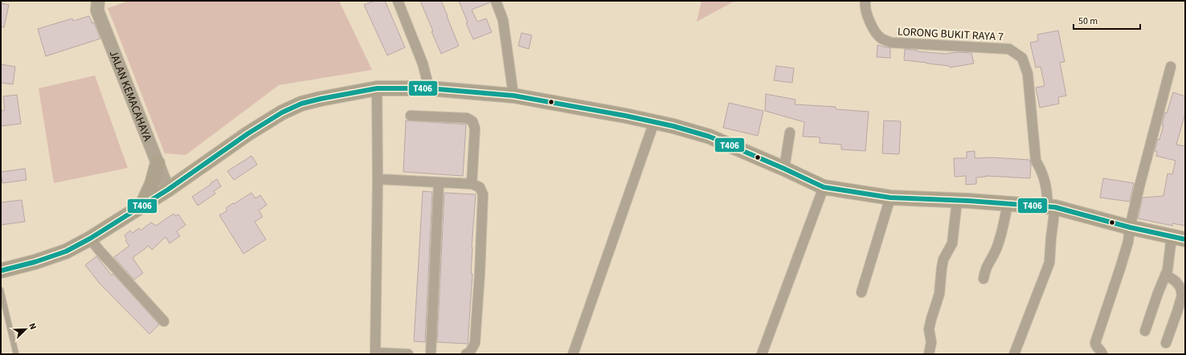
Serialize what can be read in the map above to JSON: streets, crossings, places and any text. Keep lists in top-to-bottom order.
{
  "streets": {
    "street": ["LORONG BUKIT RAYA 7", "JALAN KEMACAHAYA"]
  },
  "lines": ["transit line T406"],
  "scale_bar": "50 m",
  "north": "top right"
}
